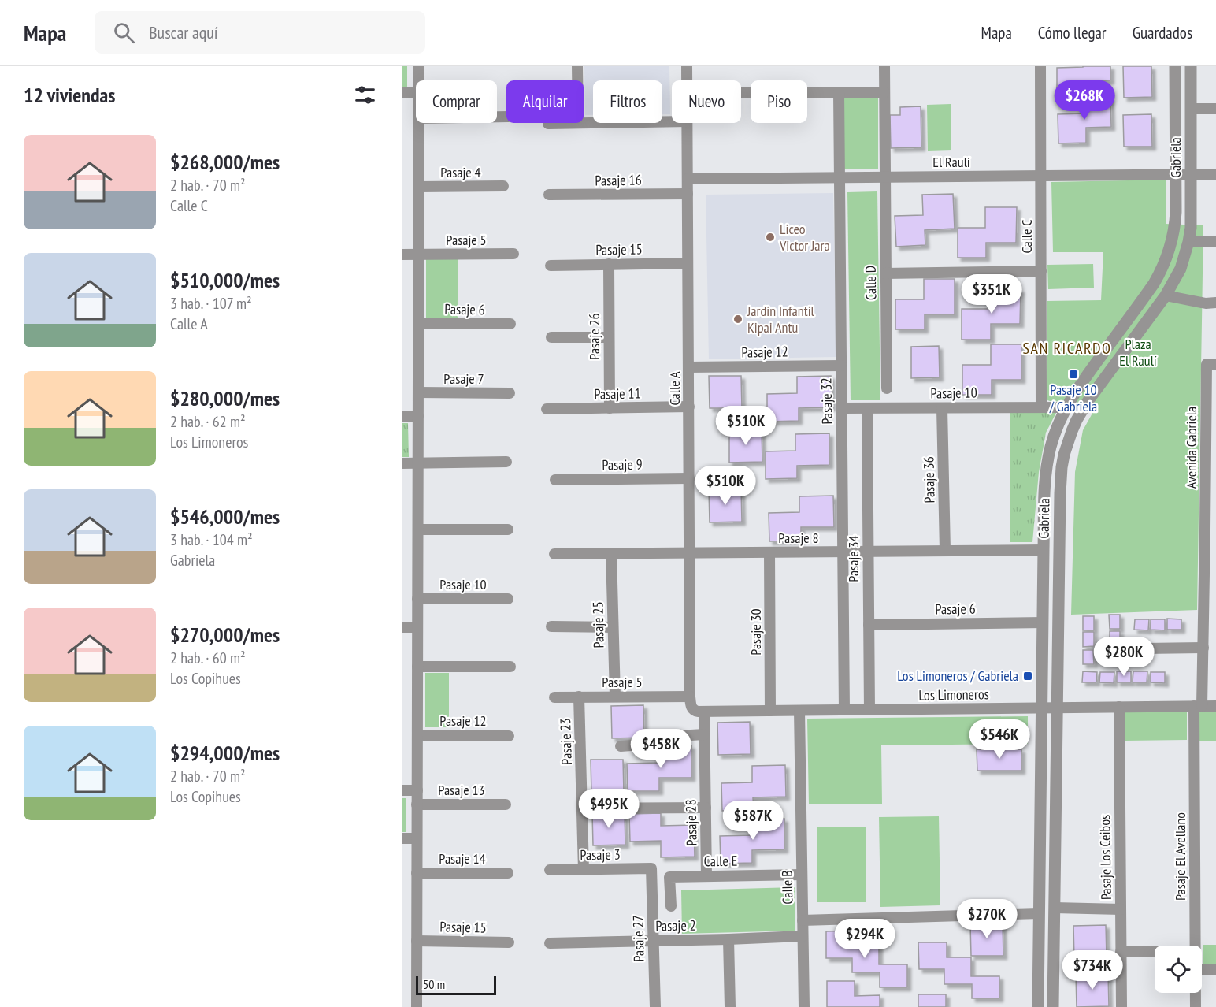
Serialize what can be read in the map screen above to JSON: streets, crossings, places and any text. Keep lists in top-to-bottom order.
{
  "streets": {
    "street": [
      "Gabriela",
      "El Raulí",
      "Pasaje 4",
      "Pasaje 16",
      "Calle C",
      "Pasaje 5",
      "Pasaje 15",
      "Calle D",
      "Pasaje 6",
      "Pasaje 26",
      "Pasaje 12",
      "Pasaje 7",
      "Calle A",
      "Pasaje 10",
      "Pasaje 11",
      "Pasaje 32",
      "Avenida Gabriela",
      "Pasaje 9",
      "Pasaje 36",
      "Pasaje 8",
      "Pasaje 34",
      "Pasaje 25",
      "Pasaje 30",
      "Los Limoneros",
      "Pasaje 23",
      "Pasaje 13",
      "Pasaje 28",
      "Pasaje 3",
      "Pasaje El Avellano",
      "Pasaje Los Ceibos",
      "Pasaje 14",
      "Calle E",
      "Calle B",
      "Pasaje 2",
      "Pasaje 27"
    ]
  },
  "crossings": [
    ["Gabriela", "El Raulí"],
    ["Gabriela", "Pasaje 6"],
    ["Gabriela", "Pasaje 10"],
    ["Gabriela", "Pasaje 8"],
    ["Gabriela", "Los Limoneros"],
    ["El Raulí", "Calle C"],
    ["El Raulí", "Calle D"],
    ["El Raulí", "Calle A"],
    ["El Raulí", "Pasaje 32"],
    ["Pasaje 16", "Calle A"],
    ["Calle C", "Pasaje 10"],
    ["Pasaje 5", "Calle A"],
    ["Pasaje 5", "Pasaje 25"],
    ["Pasaje 5", "Pasaje 23"],
    ["Pasaje 15", "Pasaje 26"],
    ["Pasaje 15", "Calle A"],
    ["Pasaje 6", "Pasaje 34"],
    ["Pasaje 26", "Pasaje 11"],
    ["Pasaje 12", "Calle A"],
    ["Pasaje 12", "Pasaje 32"],
    ["Calle A", "Pasaje 11"],
    ["Calle A", "Pasaje 9"],
    ["Calle A", "Pasaje 8"],
    ["Calle A", "Los Limoneros"],
    ["Pasaje 10", "Pasaje 32"],
    ["Pasaje 10", "Pasaje 36"],
    ["Pasaje 10", "Pasaje 34"],
    ["Pasaje 32", "Pasaje 8"],
    ["Pasaje 32", "Los Limoneros"],
    ["Avenida Gabriela", "Pasaje El Avellano"],
    ["Pasaje 36", "Pasaje 8"],
    ["Pasaje 8", "Pasaje 34"],
    ["Pasaje 8", "Pasaje 25"],
    ["Pasaje 8", "Pasaje 30"],
    ["Pasaje 34", "Los Limoneros"],
    ["Pasaje 30", "Los Limoneros"],
    ["Los Limoneros", "Pasaje 28"],
    ["Los Limoneros", "Pasaje El Avellano"],
    ["Los Limoneros", "Pasaje Los Ceibos"],
    ["Los Limoneros", "Calle B"],
    ["Pasaje 23", "Pasaje 3"],
    ["Pasaje 28", "Calle E"],
    ["Pasaje 3", "Pasaje 27"],
    ["Calle E", "Calle B"],
    ["Calle B", "Pasaje 2"],
    ["Pasaje 2", "Pasaje 27"]
  ],
  "districts": ["SAN RICARDO"],
  "parks": ["Plaza El Raulí"],
  "places": {
    "other": ["Liceo Victor Jara", "Jardin Infantil Kipai Antu"],
    "transit": ["Pasaje 10 / Gabriela", "Los Limoneros / Gabriela"]
  },
  "scale_bar": "50 m",
  "page": {
    "header": "Mapa",
    "search": "Buscar aquí",
    "nav": ["Mapa", "Cómo llegar", "Guardados"],
    "heading": "12 viviendas",
    "price": [
      "$268K",
      "$351K",
      "$510K",
      "$510K",
      "$280K",
      "$546K",
      "$458K",
      "$495K",
      "$587K",
      "$270K",
      "$294K",
      "$734K"
    ],
    "chip": [
      "Comprar",
      "Alquilar",
      "Filtros",
      "Nuevo",
      "Piso"
    ],
    "list": [
      {
        "name": "$268,000/mes",
        "note": "2 hab. · 70 m² · Calle C"
      },
      {
        "name": "$510,000/mes",
        "note": "3 hab. · 107 m² · Calle A"
      },
      {
        "name": "$280,000/mes",
        "note": "2 hab. · 62 m² · Los Limoneros"
      },
      {
        "name": "$546,000/mes",
        "note": "3 hab. · 104 m² · Gabriela"
      },
      {
        "name": "$270,000/mes",
        "note": "2 hab. · 60 m² · Los Copihues"
      },
      {
        "name": "$294,000/mes",
        "note": "2 hab. · 70 m² · Los Copihues"
      }
    ],
    "scale": "50 m"
  }
}
